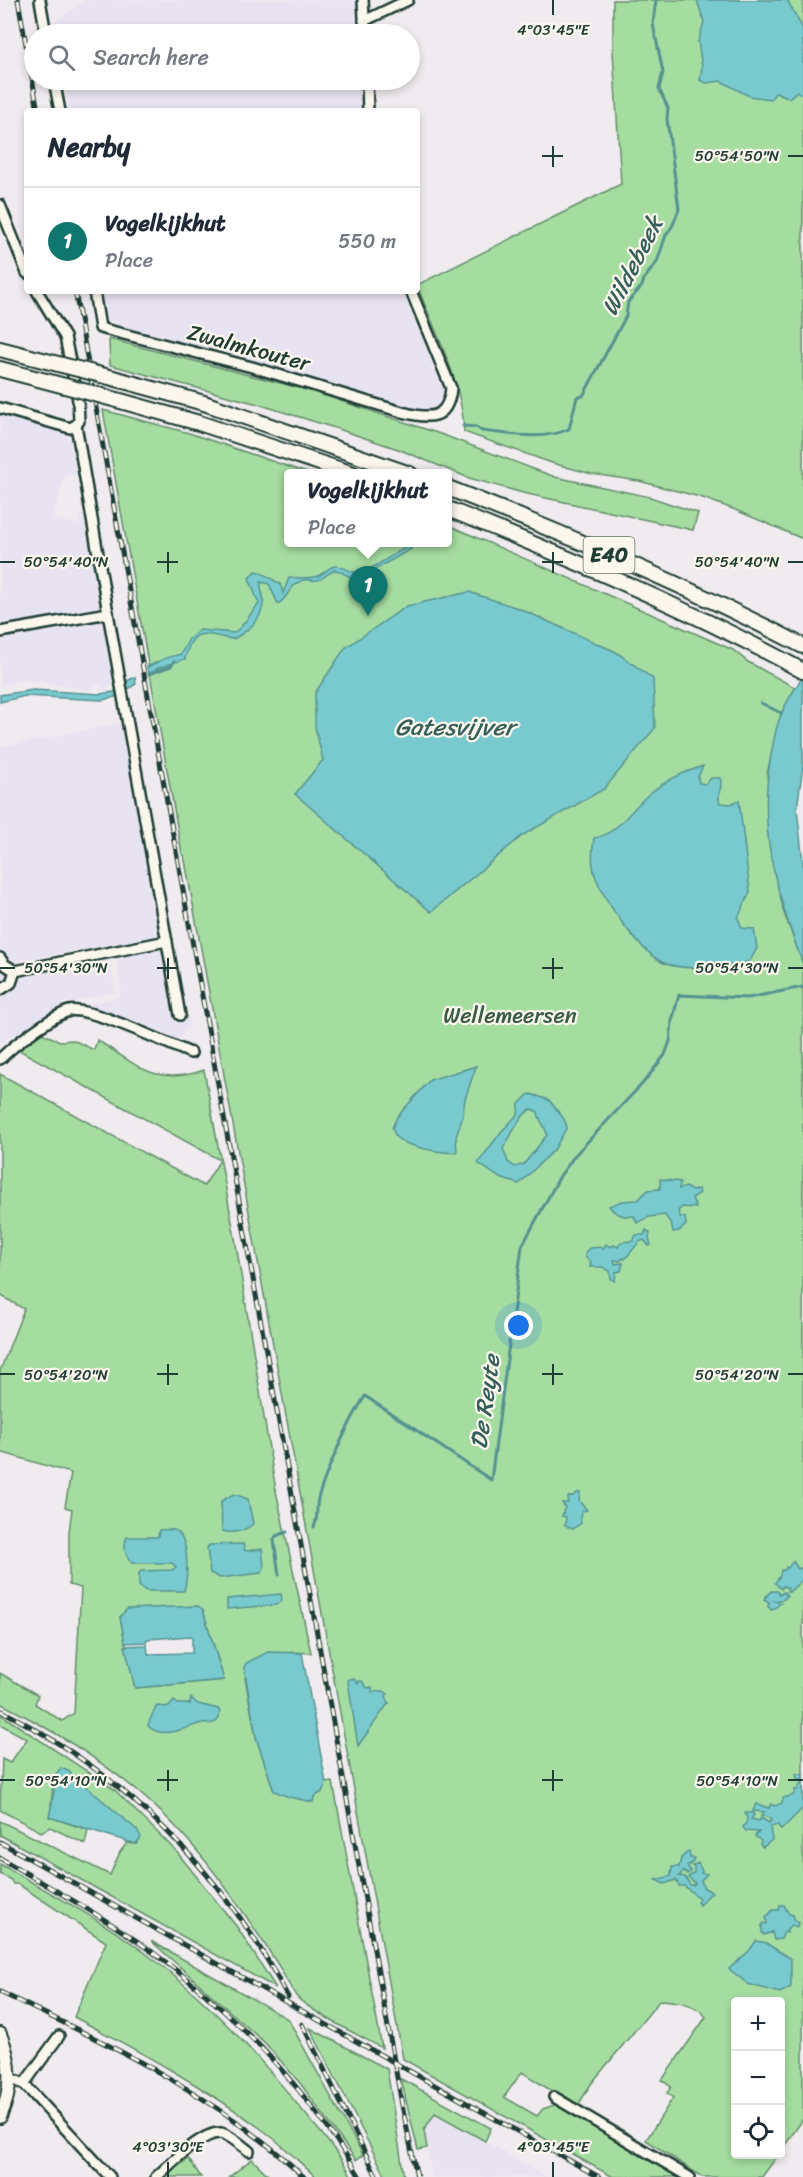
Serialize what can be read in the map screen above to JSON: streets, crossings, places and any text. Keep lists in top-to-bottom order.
{
  "streets": {
    "highway": ["E40"],
    "street": ["Zwalmkouter"]
  },
  "water": ["Wildebeek", "Gatesvijver", "De Reyte"],
  "parks": ["Wellemeersen"],
  "page": {
    "search": "Search here",
    "heading": "Nearby",
    "list": [
      {
        "mark": "1",
        "name": "Vogelkijkhut",
        "note": "Place",
        "value": "550 m"
      }
    ],
    "popup": ["Vogelkijkhut", "Place"],
    "pins": "1",
    "map_buttons": ["+", "−"]
  },
  "coordinates": [
    "4°03'45\"E",
    "50°54'50\"N",
    "50°54'40\"N",
    "50°54'30\"N",
    "50°54'20\"N",
    "50°54'10\"N",
    "4°03'30\"E"
  ]
}
